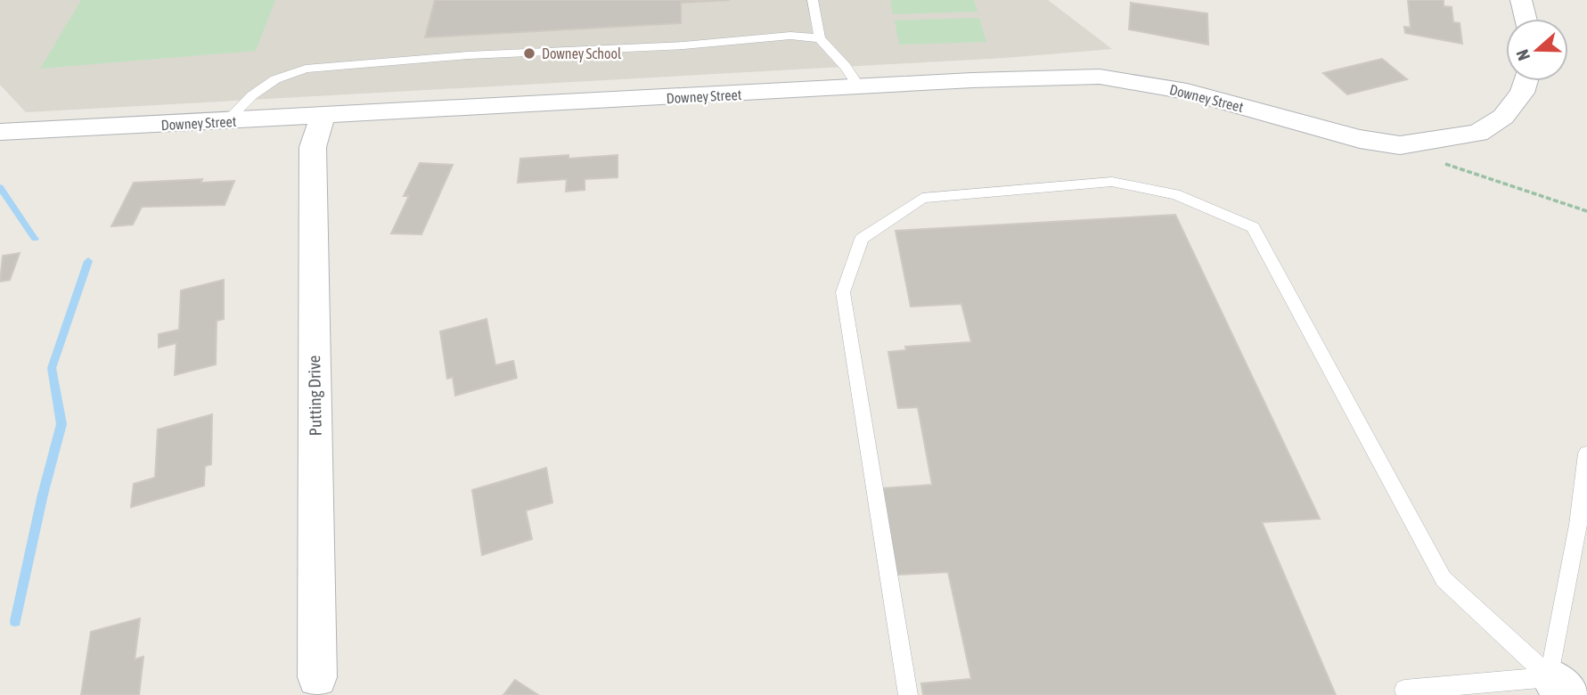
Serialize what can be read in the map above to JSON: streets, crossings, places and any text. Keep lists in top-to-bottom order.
{
  "streets": {
    "street": ["Downey Street", "Putting Drive"]
  },
  "crossings": [
    ["Downey Street", "Putting Drive"]
  ],
  "places": ["Downey School"],
  "north": "left"
}
